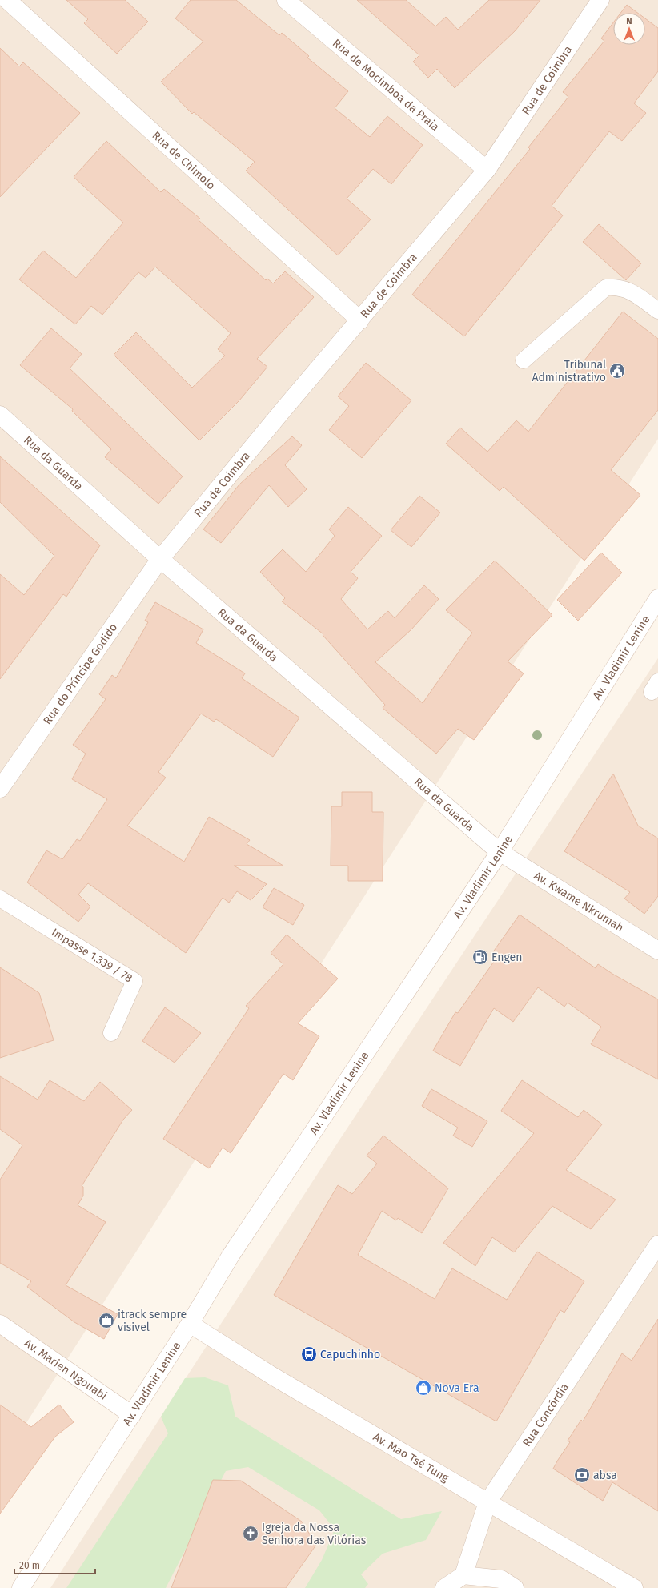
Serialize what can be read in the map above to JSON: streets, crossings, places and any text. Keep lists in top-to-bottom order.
{
  "streets": {
    "street": [
      "Rua de Coimbra",
      "Rua de Mocimboa da Praia",
      "Rua de Chimolo",
      "Rua da Guarda",
      "Av. Vladimir Lenine",
      "Rua do Príncipe Godido",
      "Av. Kwame Nkrumah",
      "Av. Marien Ngouabi",
      "Rua Concórdia",
      "Av. Mao Tsé Tung"
    ],
    "lane": ["Impasse 1.339 / 78"]
  },
  "crossings": [
    ["Rua de Coimbra", "Rua de Mocimboa da Praia"],
    ["Rua de Coimbra", "Rua de Chimolo"],
    ["Rua de Coimbra", "Rua da Guarda"],
    ["Rua de Coimbra", "Rua do Príncipe Godido"],
    ["Rua da Guarda", "Av. Vladimir Lenine"],
    ["Rua da Guarda", "Rua do Príncipe Godido"],
    ["Rua da Guarda", "Av. Kwame Nkrumah"],
    ["Av. Vladimir Lenine", "Av. Kwame Nkrumah"],
    ["Av. Vladimir Lenine", "Av. Marien Ngouabi"],
    ["Av. Vladimir Lenine", "Av. Mao Tsé Tung"],
    ["Rua Concórdia", "Av. Mao Tsé Tung"]
  ],
  "places": {
    "public building": ["Tribunal Administrativo"],
    "fuel station": ["Engen"],
    "office": ["itrack sempre visivel"],
    "bus stop": ["Capuchinho"],
    "shop": ["Nova Era"],
    "bank": ["absa"],
    "church": ["Igreja da Nossa Senhora das Vitórias"]
  },
  "scale_bar": "20 m",
  "north": "top"
}
